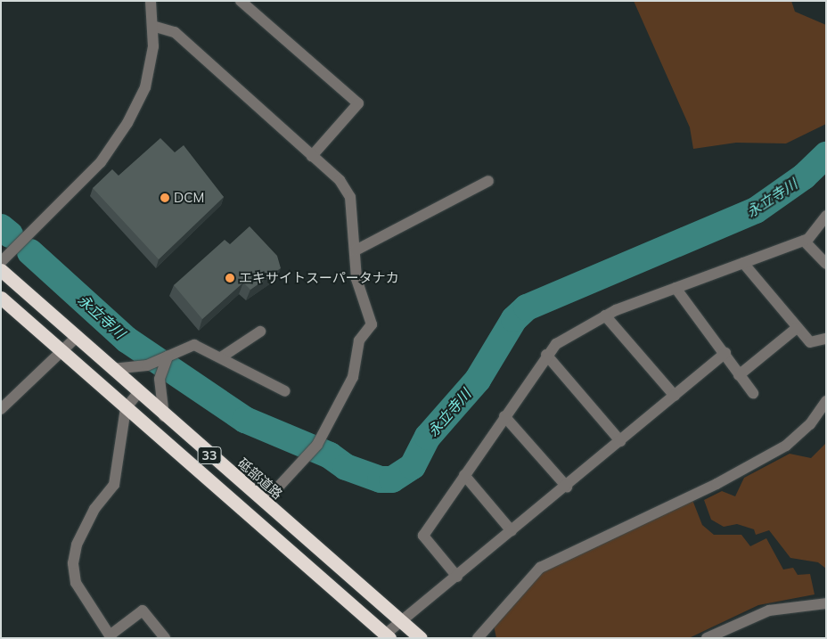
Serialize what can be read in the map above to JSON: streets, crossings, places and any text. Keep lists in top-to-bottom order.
{
  "streets": {
    "highway": ["33", "砥部道路"]
  },
  "water": ["永立寺川"],
  "places": ["DCM", "エキサイトスーパータナカ"]
}
